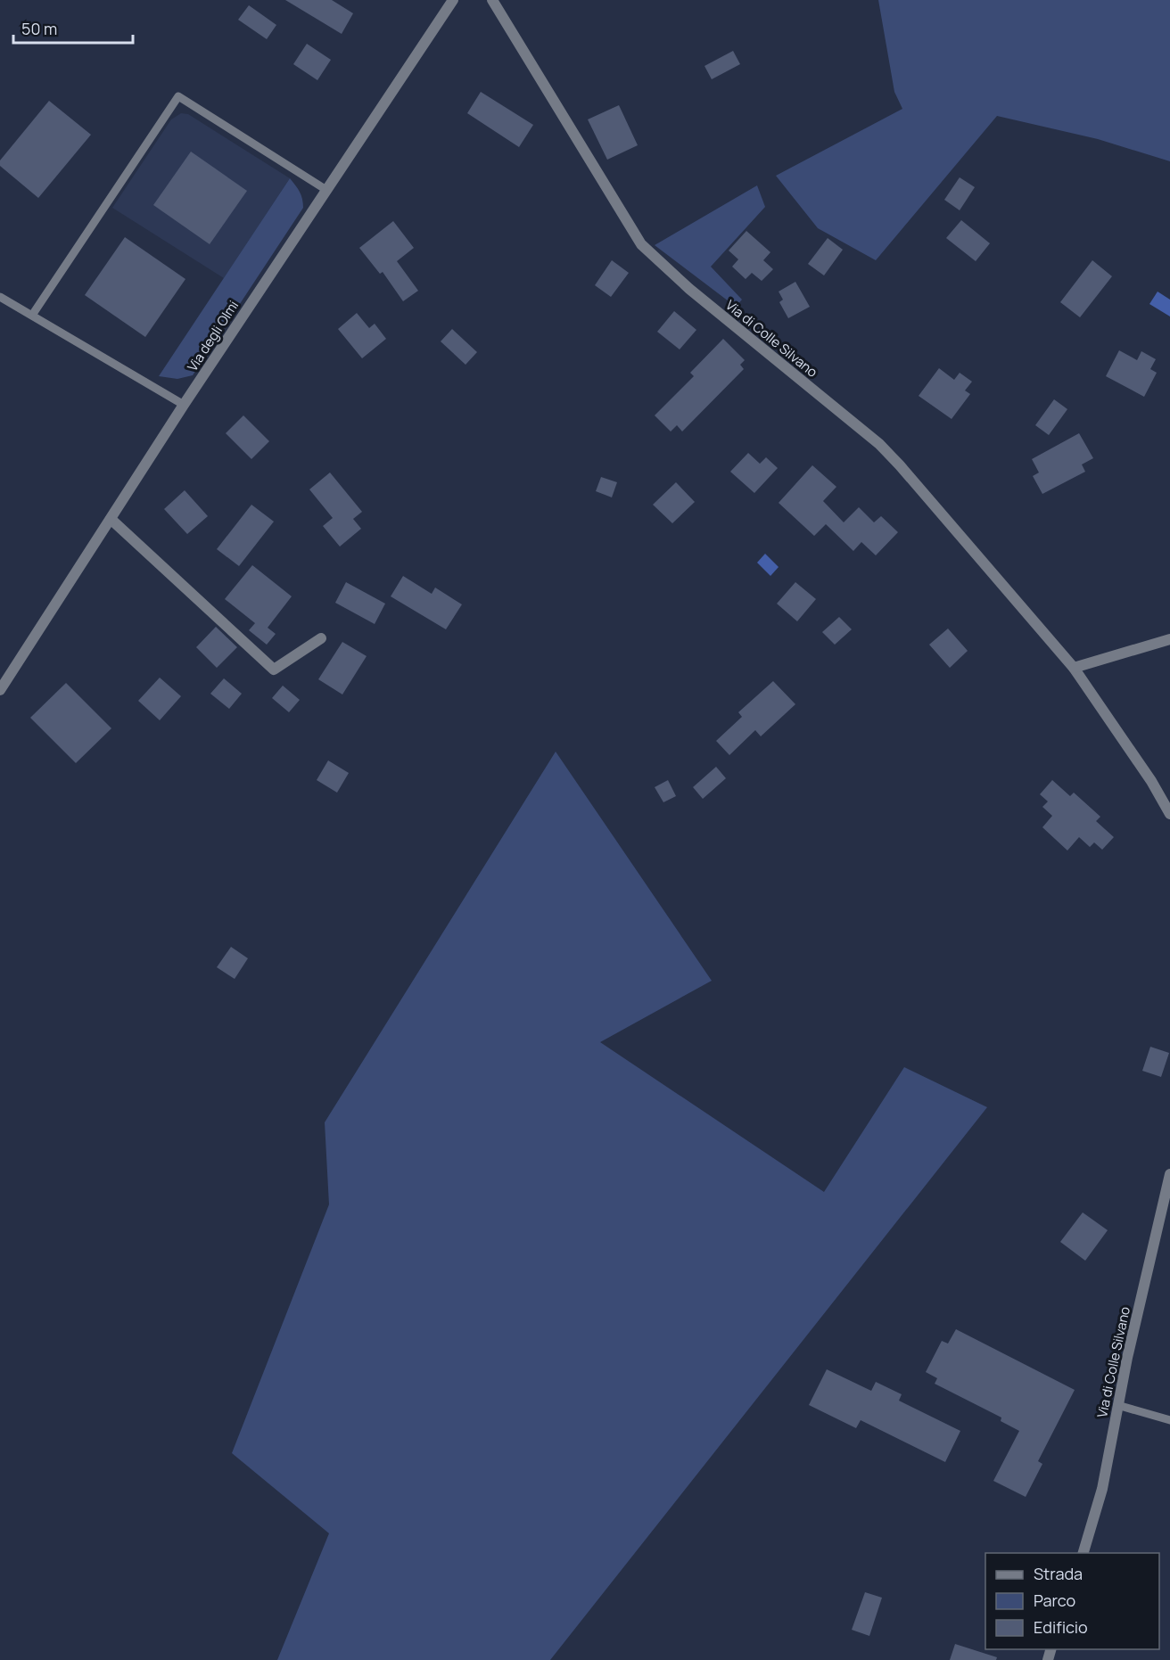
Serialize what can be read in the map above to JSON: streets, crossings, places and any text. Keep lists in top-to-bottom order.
{
  "streets": {
    "street": ["Via degli Olmi", "Via di Colle Silvano"]
  },
  "legend": ["Strada", "Parco", "Edificio"],
  "scale_bar": "50 m"
}
